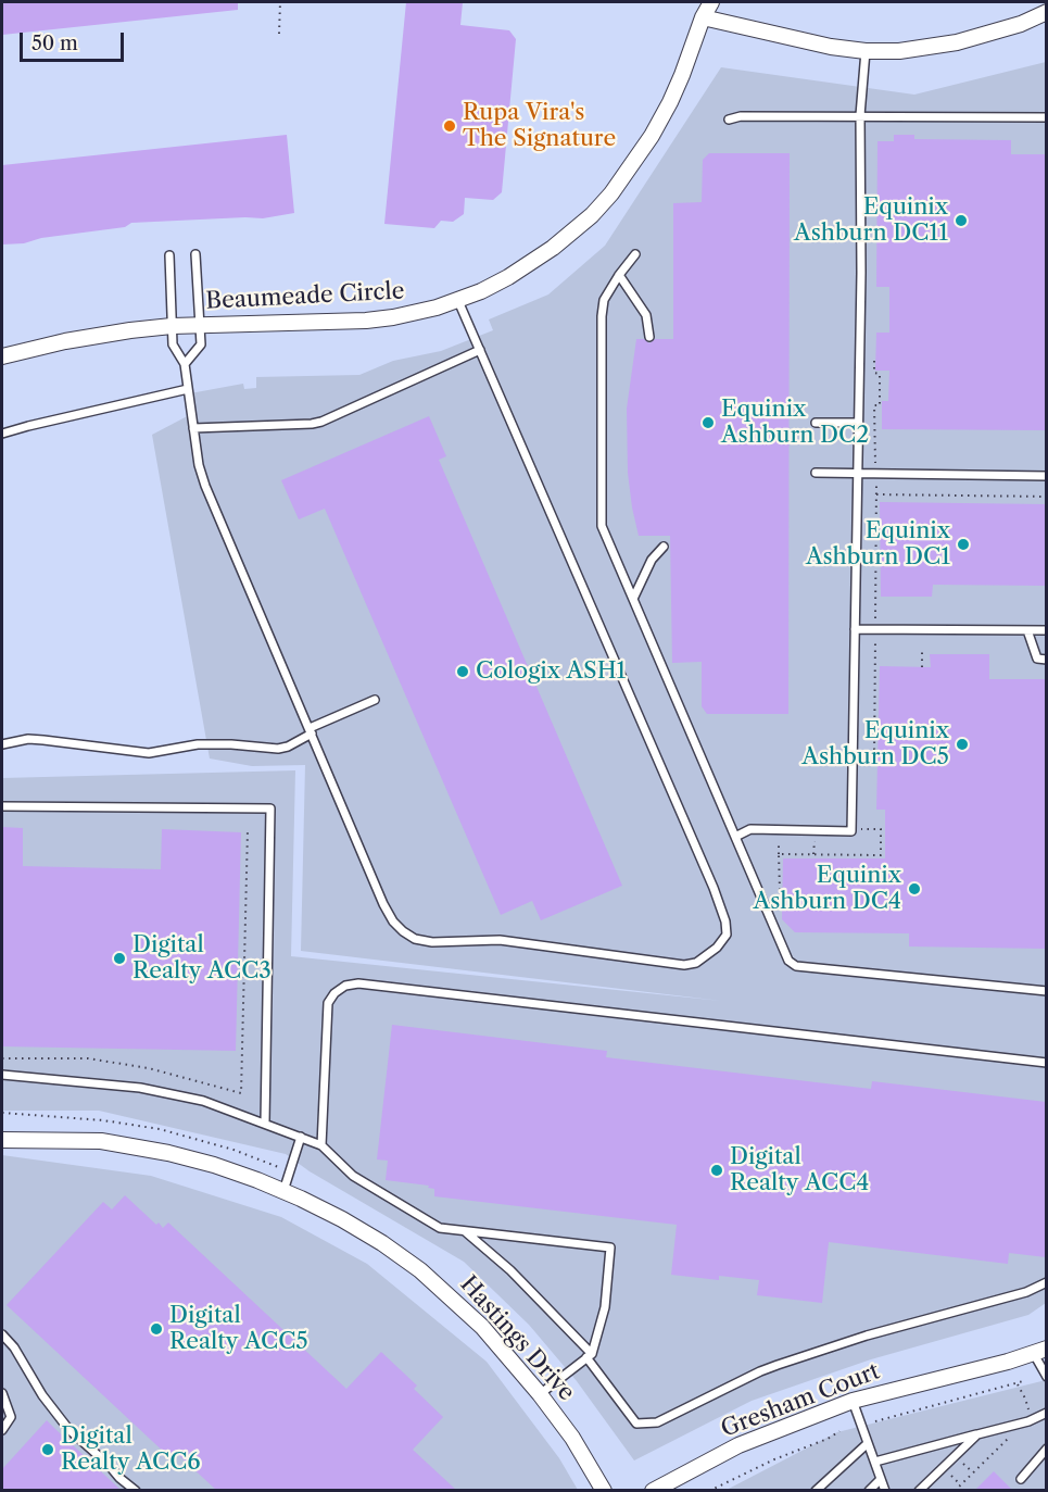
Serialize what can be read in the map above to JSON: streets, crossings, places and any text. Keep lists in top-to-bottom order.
{
  "streets": {
    "street": ["Beaumeade Circle", "Hastings Drive", "Gresham Court"]
  },
  "places": [
    "Rupa Vira's The Signature",
    "Equinix Ashburn DC11",
    "Equinix Ashburn DC2",
    "Equinix Ashburn DC1",
    "Cologix ASH1",
    "Equinix Ashburn DC5",
    "Equinix Ashburn DC4",
    "Digital Realty ACC3",
    "Digital Realty ACC4",
    "Digital Realty ACC5",
    "Digital Realty ACC6"
  ],
  "scale_bar": "50 m"
}
